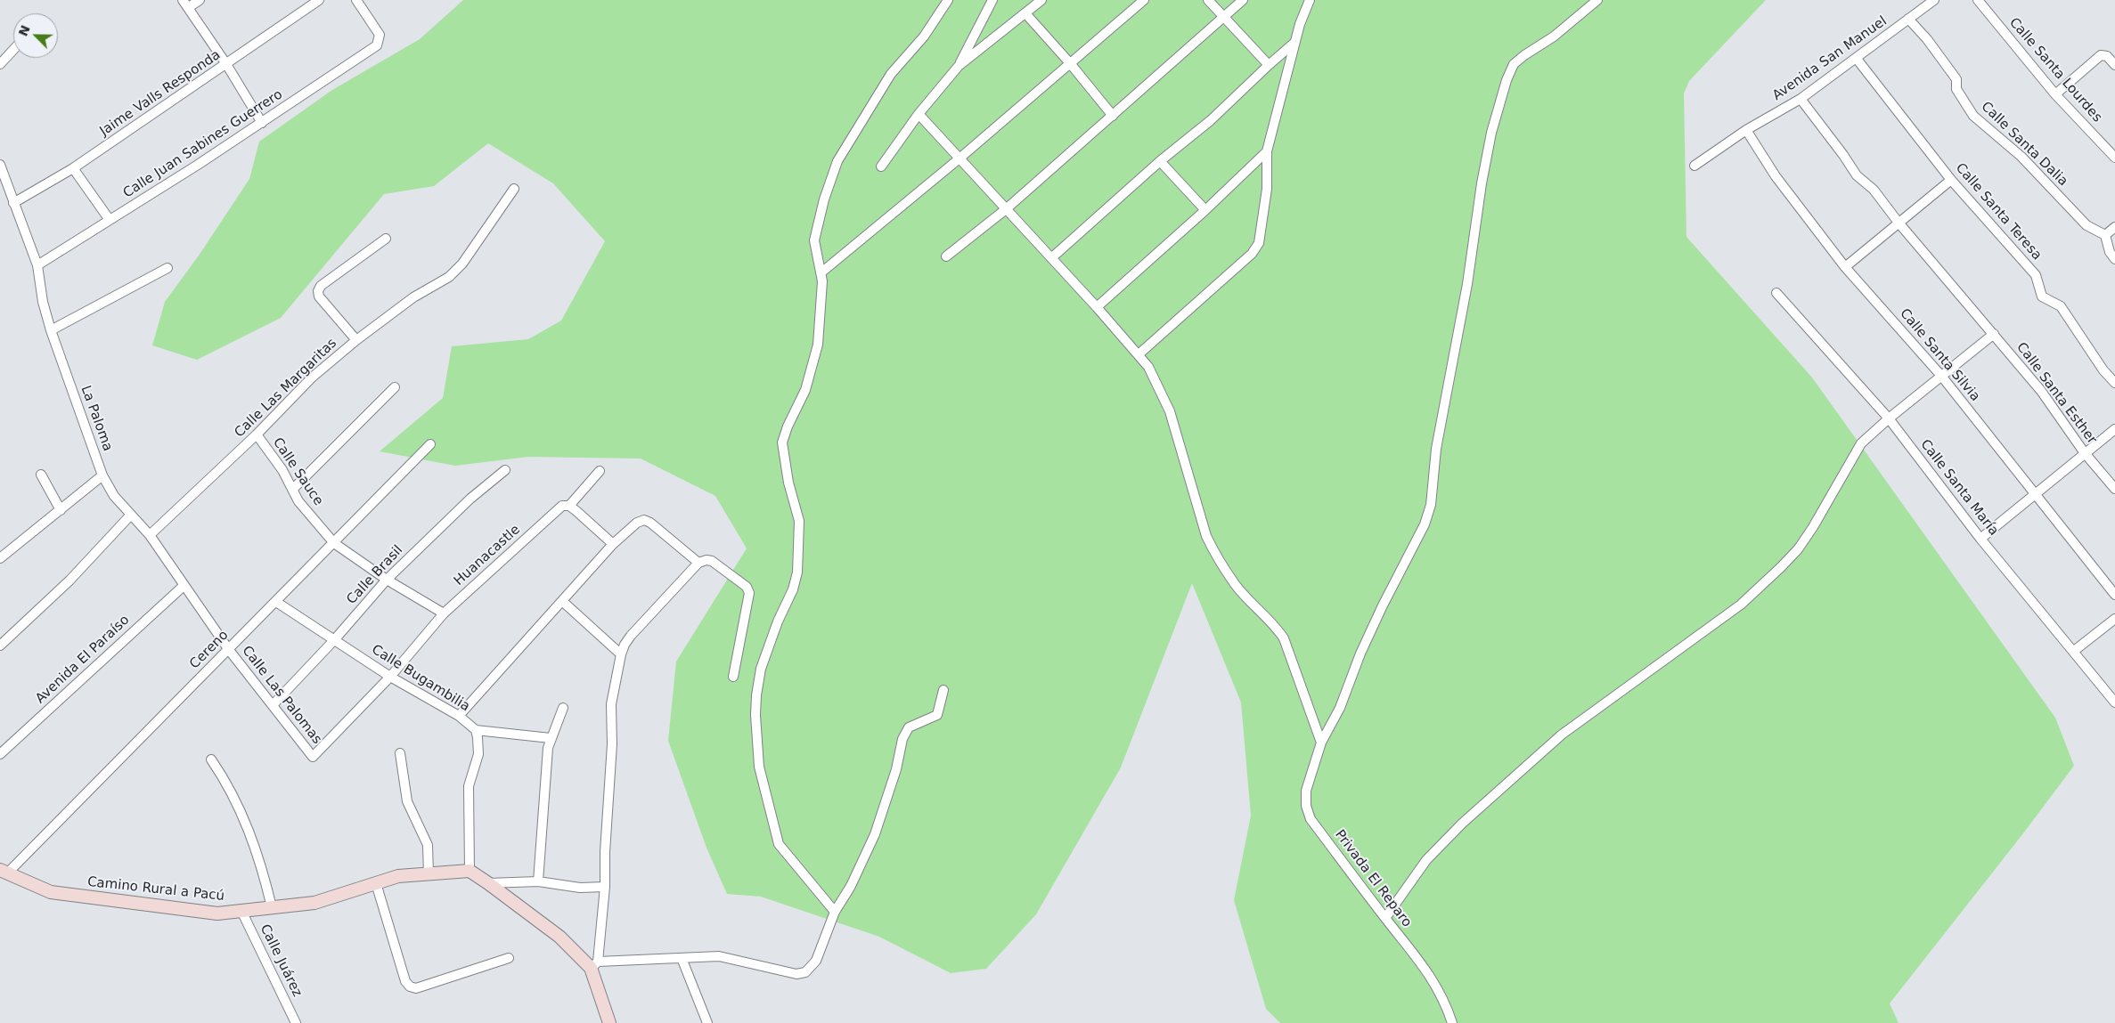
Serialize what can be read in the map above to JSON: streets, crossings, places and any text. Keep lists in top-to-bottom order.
{
  "streets": {
    "street": [
      "Avenida San Manuel",
      "Calle Santa Lourdes",
      "Jaime Valls Responda",
      "Calle Juan Sabines Guerrero",
      "Calle Santa Dalia",
      "Calle Santa Teresa",
      "Calle Santa Silvia",
      "Calle Las Margaritas",
      "Calle Santa Esther",
      "La Paloma",
      "Calle Sauce",
      "Calle Santa María",
      "Huanacastle",
      "Calle Brasil",
      "Cereno",
      "Avenida El Paraíso",
      "Calle Bugambilia",
      "Calle Las Palomas",
      "Privada El Reparo",
      "Camino Rural a Pacú",
      "Calle Juárez"
    ]
  },
  "crossings": [
    ["Avenida San Manuel", "Calle Santa Dalia"],
    ["Avenida San Manuel", "Calle Santa Teresa"],
    ["Avenida San Manuel", "Calle Santa Silvia"],
    ["Avenida San Manuel", "Calle Santa Esther"],
    ["Jaime Valls Responda", "La Paloma"],
    ["Calle Juan Sabines Guerrero", "La Paloma"],
    ["Calle Las Margaritas", "La Paloma"],
    ["Calle Las Margaritas", "Calle Sauce"],
    ["La Paloma", "Cereno"],
    ["La Paloma", "Avenida El Paraíso"],
    ["La Paloma", "Calle Las Palomas"],
    ["Calle Sauce", "Huanacastle"],
    ["Calle Sauce", "Calle Brasil"],
    ["Calle Sauce", "Cereno"],
    ["Huanacastle", "Calle Bugambilia"],
    ["Huanacastle", "Calle Las Palomas"],
    ["Calle Brasil", "Calle Bugambilia"],
    ["Calle Brasil", "Calle Las Palomas"],
    ["Cereno", "Calle Bugambilia"],
    ["Cereno", "Calle Las Palomas"],
    ["Cereno", "Camino Rural a Pacú"],
    ["Calle Bugambilia", "Camino Rural a Pacú"],
    ["Camino Rural a Pacú", "Calle Juárez"]
  ],
  "north": "top left"
}
